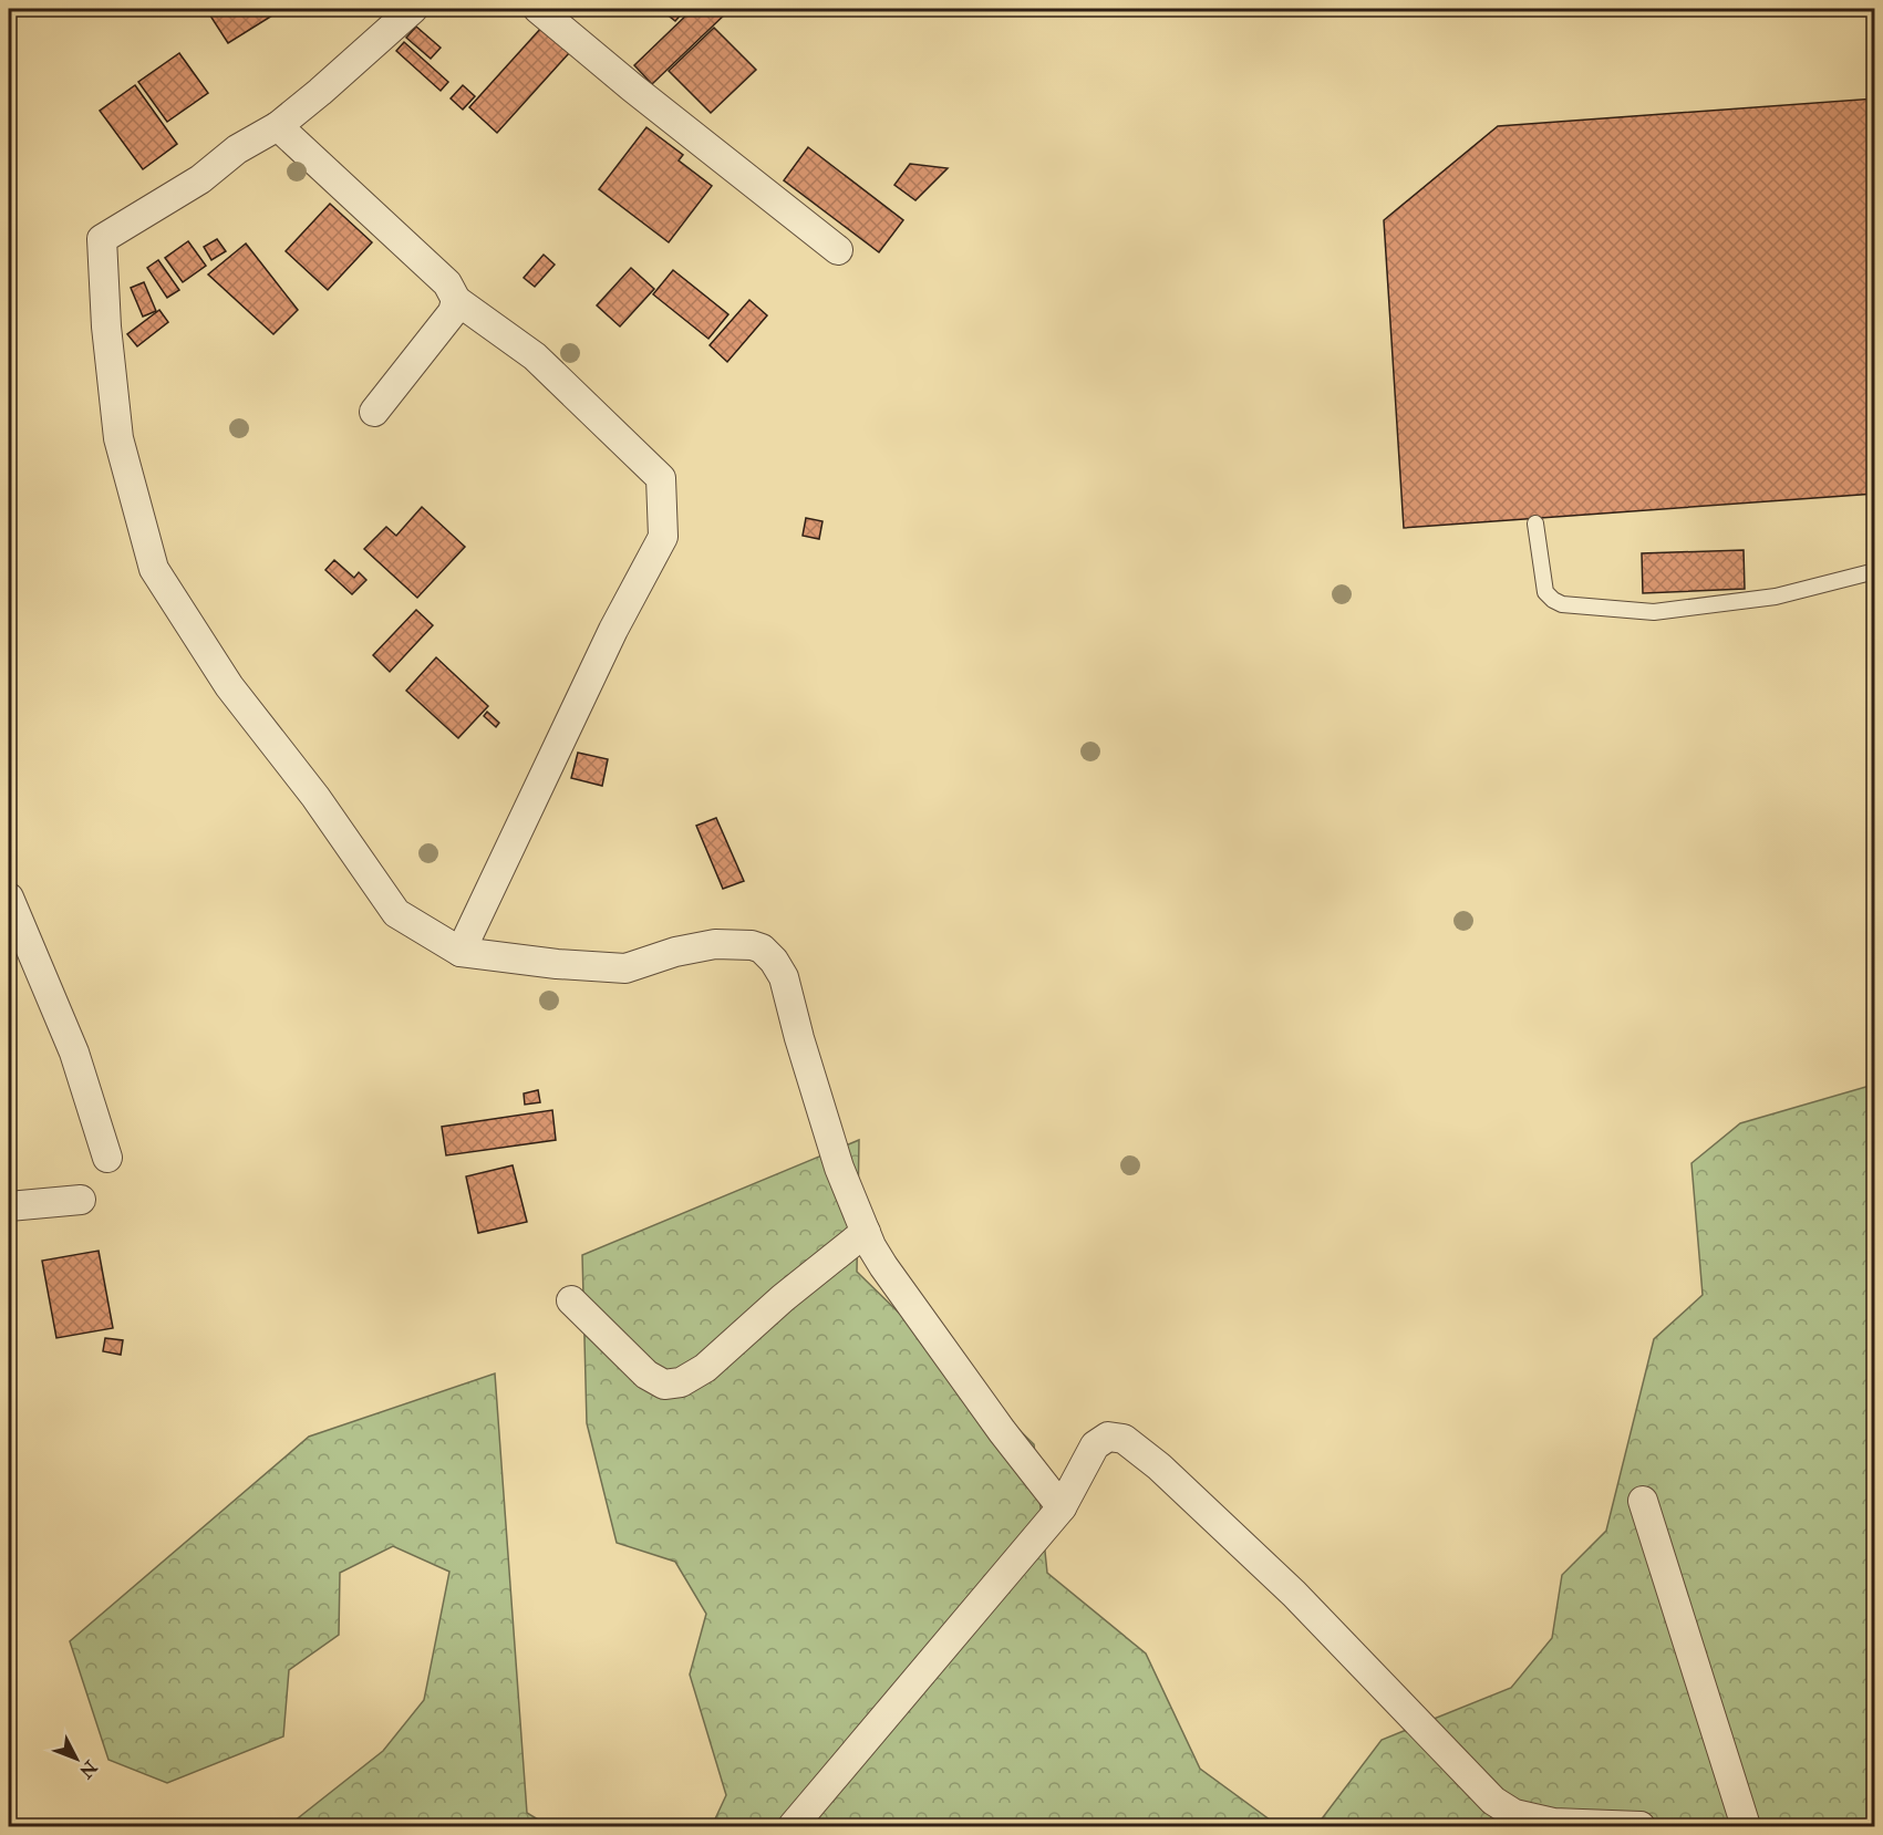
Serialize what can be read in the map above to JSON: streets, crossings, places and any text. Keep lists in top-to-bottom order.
{
  "north": "bottom right"
}
